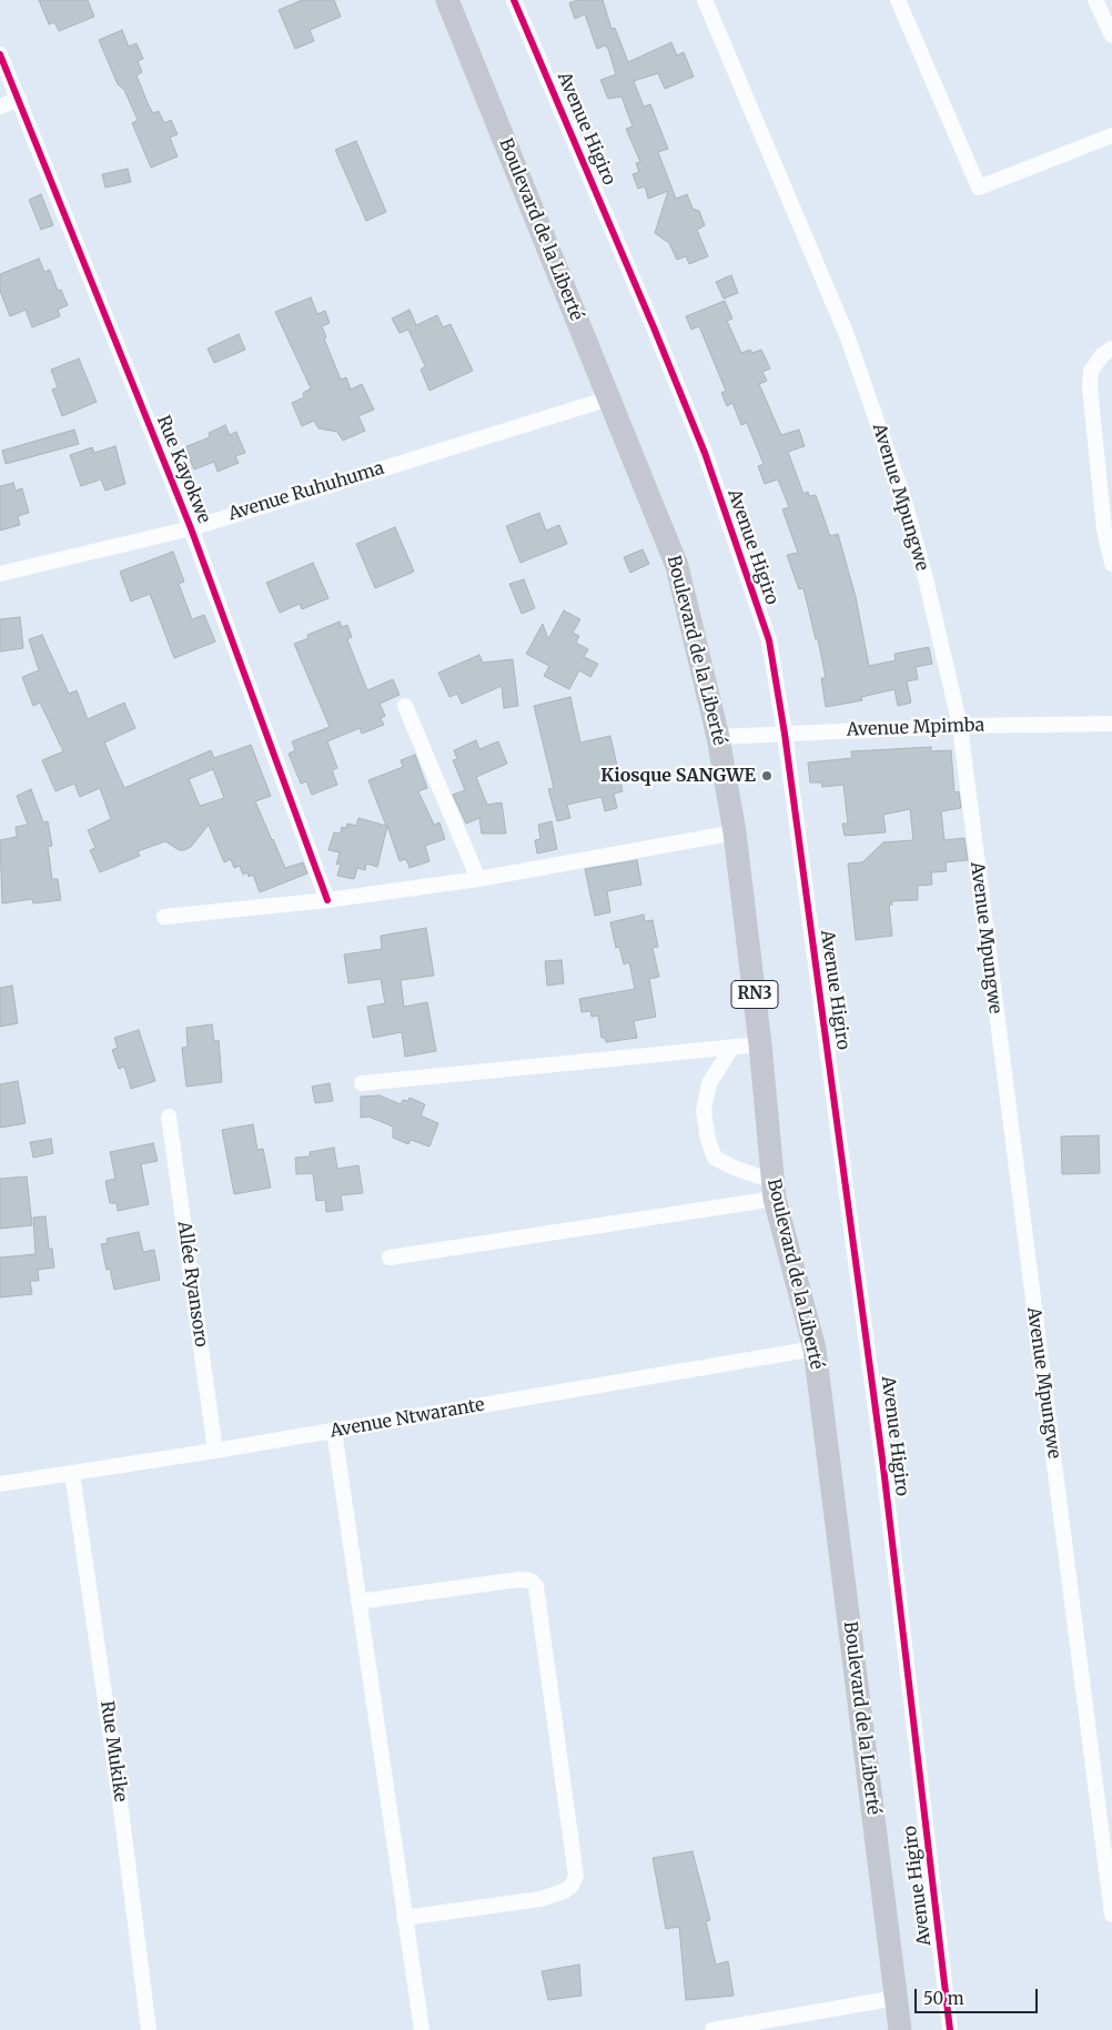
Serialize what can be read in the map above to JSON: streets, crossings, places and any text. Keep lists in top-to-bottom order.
{
  "streets": {
    "highway": ["Boulevard de la Liberté", "RN3"],
    "street": [
      "Avenue Higiro",
      "Rue Kayokwe",
      "Avenue Ruhuhuma",
      "Avenue Mpungwe",
      "Avenue Mpimba",
      "Allée Ryansoro",
      "Avenue Ntwarante",
      "Rue Mukike"
    ]
  },
  "crossings": [
    ["Avenue Higiro", "Avenue Mpimba"],
    ["Boulevard de la Liberté", "Avenue Ruhuhuma"],
    ["Boulevard de la Liberté", "Avenue Mpimba"],
    ["Boulevard de la Liberté", "Avenue Ntwarante"],
    ["Rue Kayokwe", "Avenue Ruhuhuma"],
    ["Avenue Mpungwe", "Avenue Mpimba"],
    ["Allée Ryansoro", "Avenue Ntwarante"],
    ["Avenue Ntwarante", "Rue Mukike"]
  ],
  "places": ["Kiosque SANGWE"],
  "scale_bar": "50 m"
}
